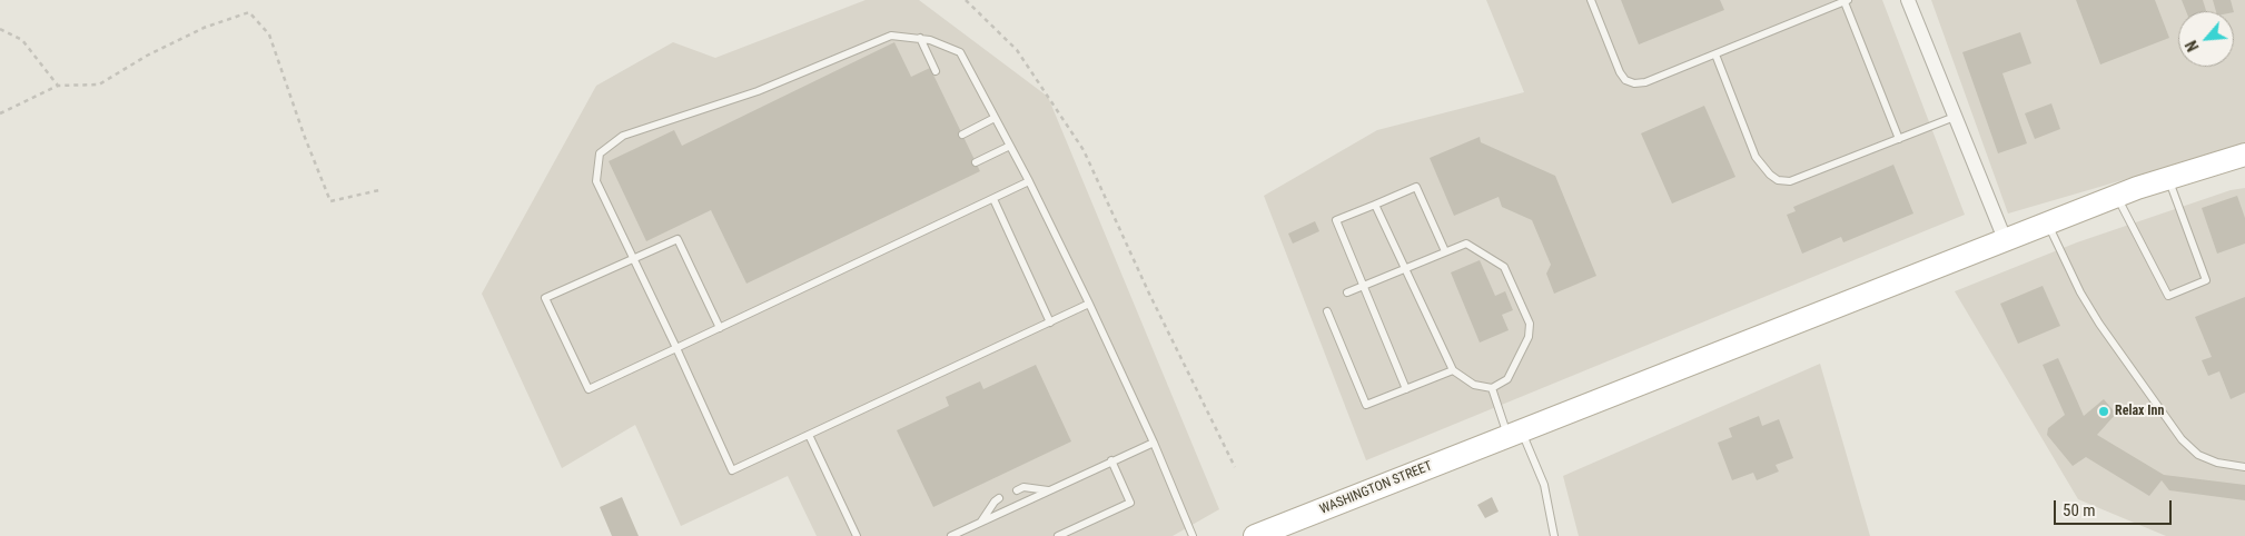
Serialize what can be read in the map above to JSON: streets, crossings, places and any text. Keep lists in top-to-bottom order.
{
  "streets": {
    "main road": ["WASHINGTON STREET"]
  },
  "places": ["Relax Inn"],
  "scale_bar": "50 m",
  "north": "bottom left"
}
